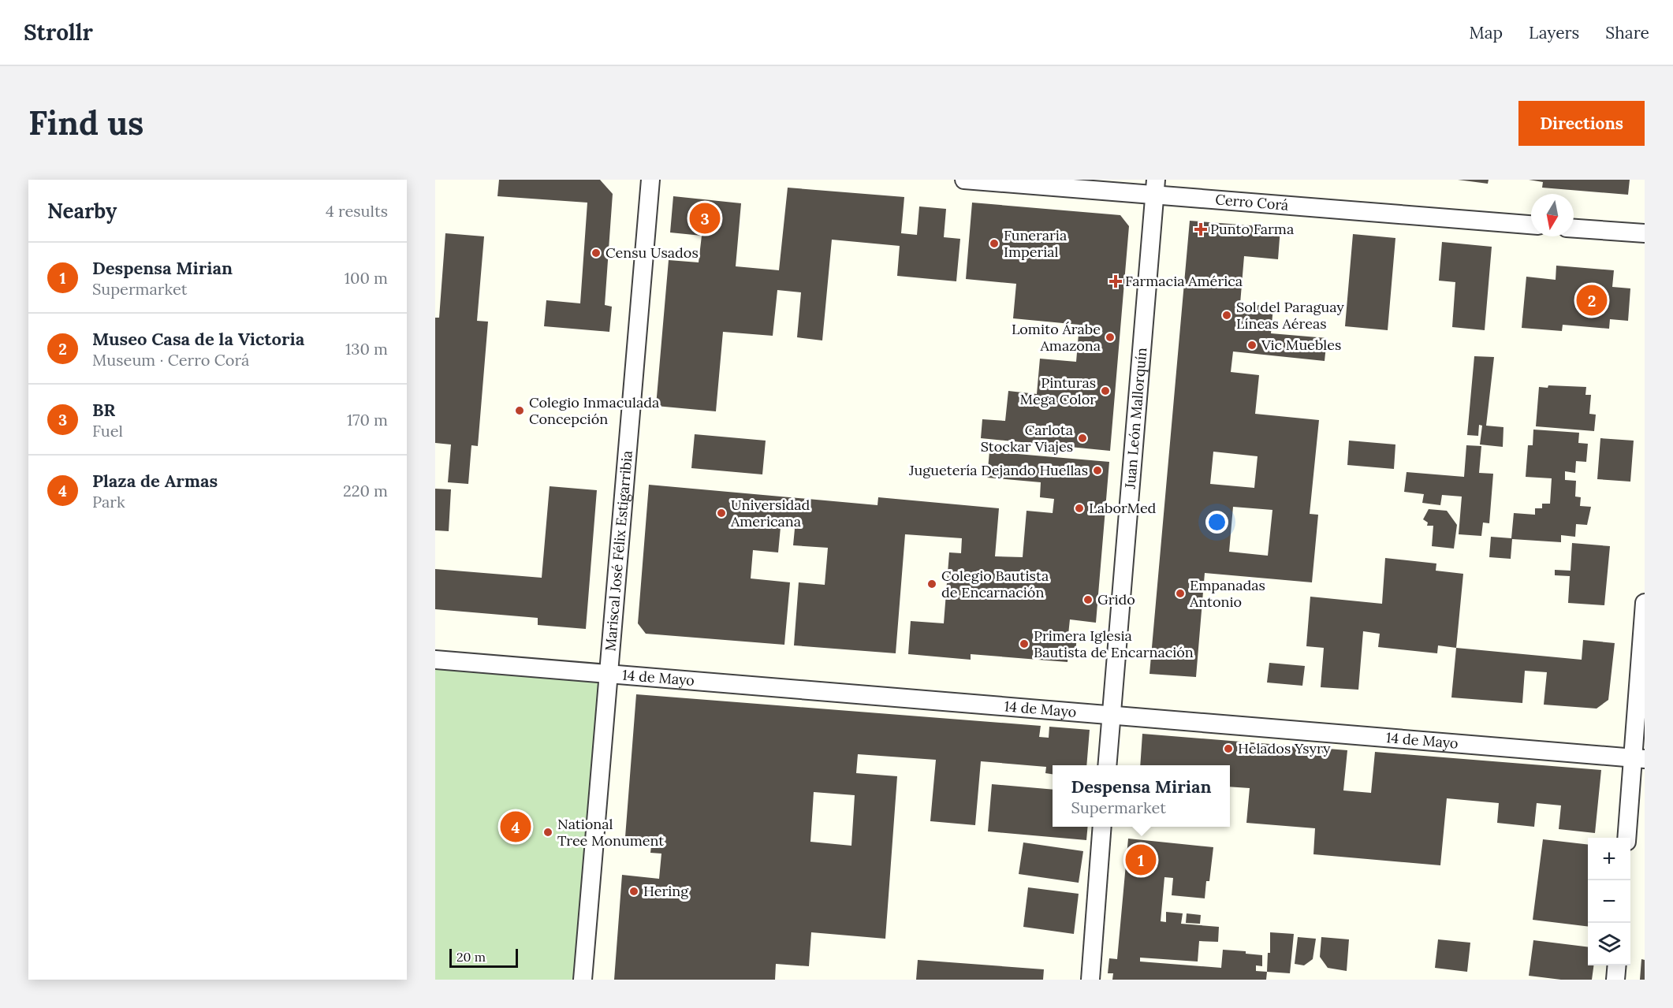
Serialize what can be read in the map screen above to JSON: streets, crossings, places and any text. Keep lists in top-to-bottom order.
{
  "streets": {
    "street": [
      "Cerro Corá",
      "Juan León Mallorquín",
      "Mariscal José Félix Estigarribia",
      "14 de Mayo"
    ]
  },
  "crossings": [
    ["Cerro Corá", "Juan León Mallorquín"],
    ["Juan León Mallorquín", "14 de Mayo"],
    ["Mariscal José Félix Estigarribia", "14 de Mayo"]
  ],
  "places": {
    "health": ["Punto Farma", "Farmacia América"],
    "other": [
      "Funeraria Imperial",
      "Censu Usados",
      "Sol del Paraguay Líneas Aéreas",
      "Lomito Árabe Amazona",
      "Vic Muebles",
      "Pinturas Mega Color",
      "Colegio Inmaculada Concepción",
      "Carlota Stockar Viajes",
      "Juguetería Dejando Huellas",
      "LaborMed",
      "Universidad Americana",
      "Colegio Bautista de Encarnación",
      "Empanadas Antonio",
      "Grido",
      "Primera Iglesia Bautista de Encarnación",
      "Helados Ysyry",
      "National Tree Monument",
      "Hering"
    ]
  },
  "scale_bar": "20 m",
  "north": "bottom",
  "page": {
    "header": "Strollr",
    "nav": ["Map", "Layers", "Share"],
    "buttons": "Directions",
    "title": "Find us",
    "heading": ["Nearby", "4 results"],
    "pins": [
      "3",
      "2",
      "4",
      "1"
    ],
    "list": [
      {
        "mark": "1",
        "name": "Despensa Mirian",
        "note": "Supermarket",
        "value": "100 m"
      },
      {
        "mark": "2",
        "name": "Museo Casa de la Victoria",
        "note": "Museum · Cerro Corá",
        "value": "130 m"
      },
      {
        "mark": "3",
        "name": "BR",
        "note": "Fuel",
        "value": "170 m"
      },
      {
        "mark": "4",
        "name": "Plaza de Armas",
        "note": "Park",
        "value": "220 m"
      }
    ],
    "popup": ["Despensa Mirian", "Supermarket"],
    "map_buttons": ["+", "−"],
    "scale": "20 m"
  }
}
